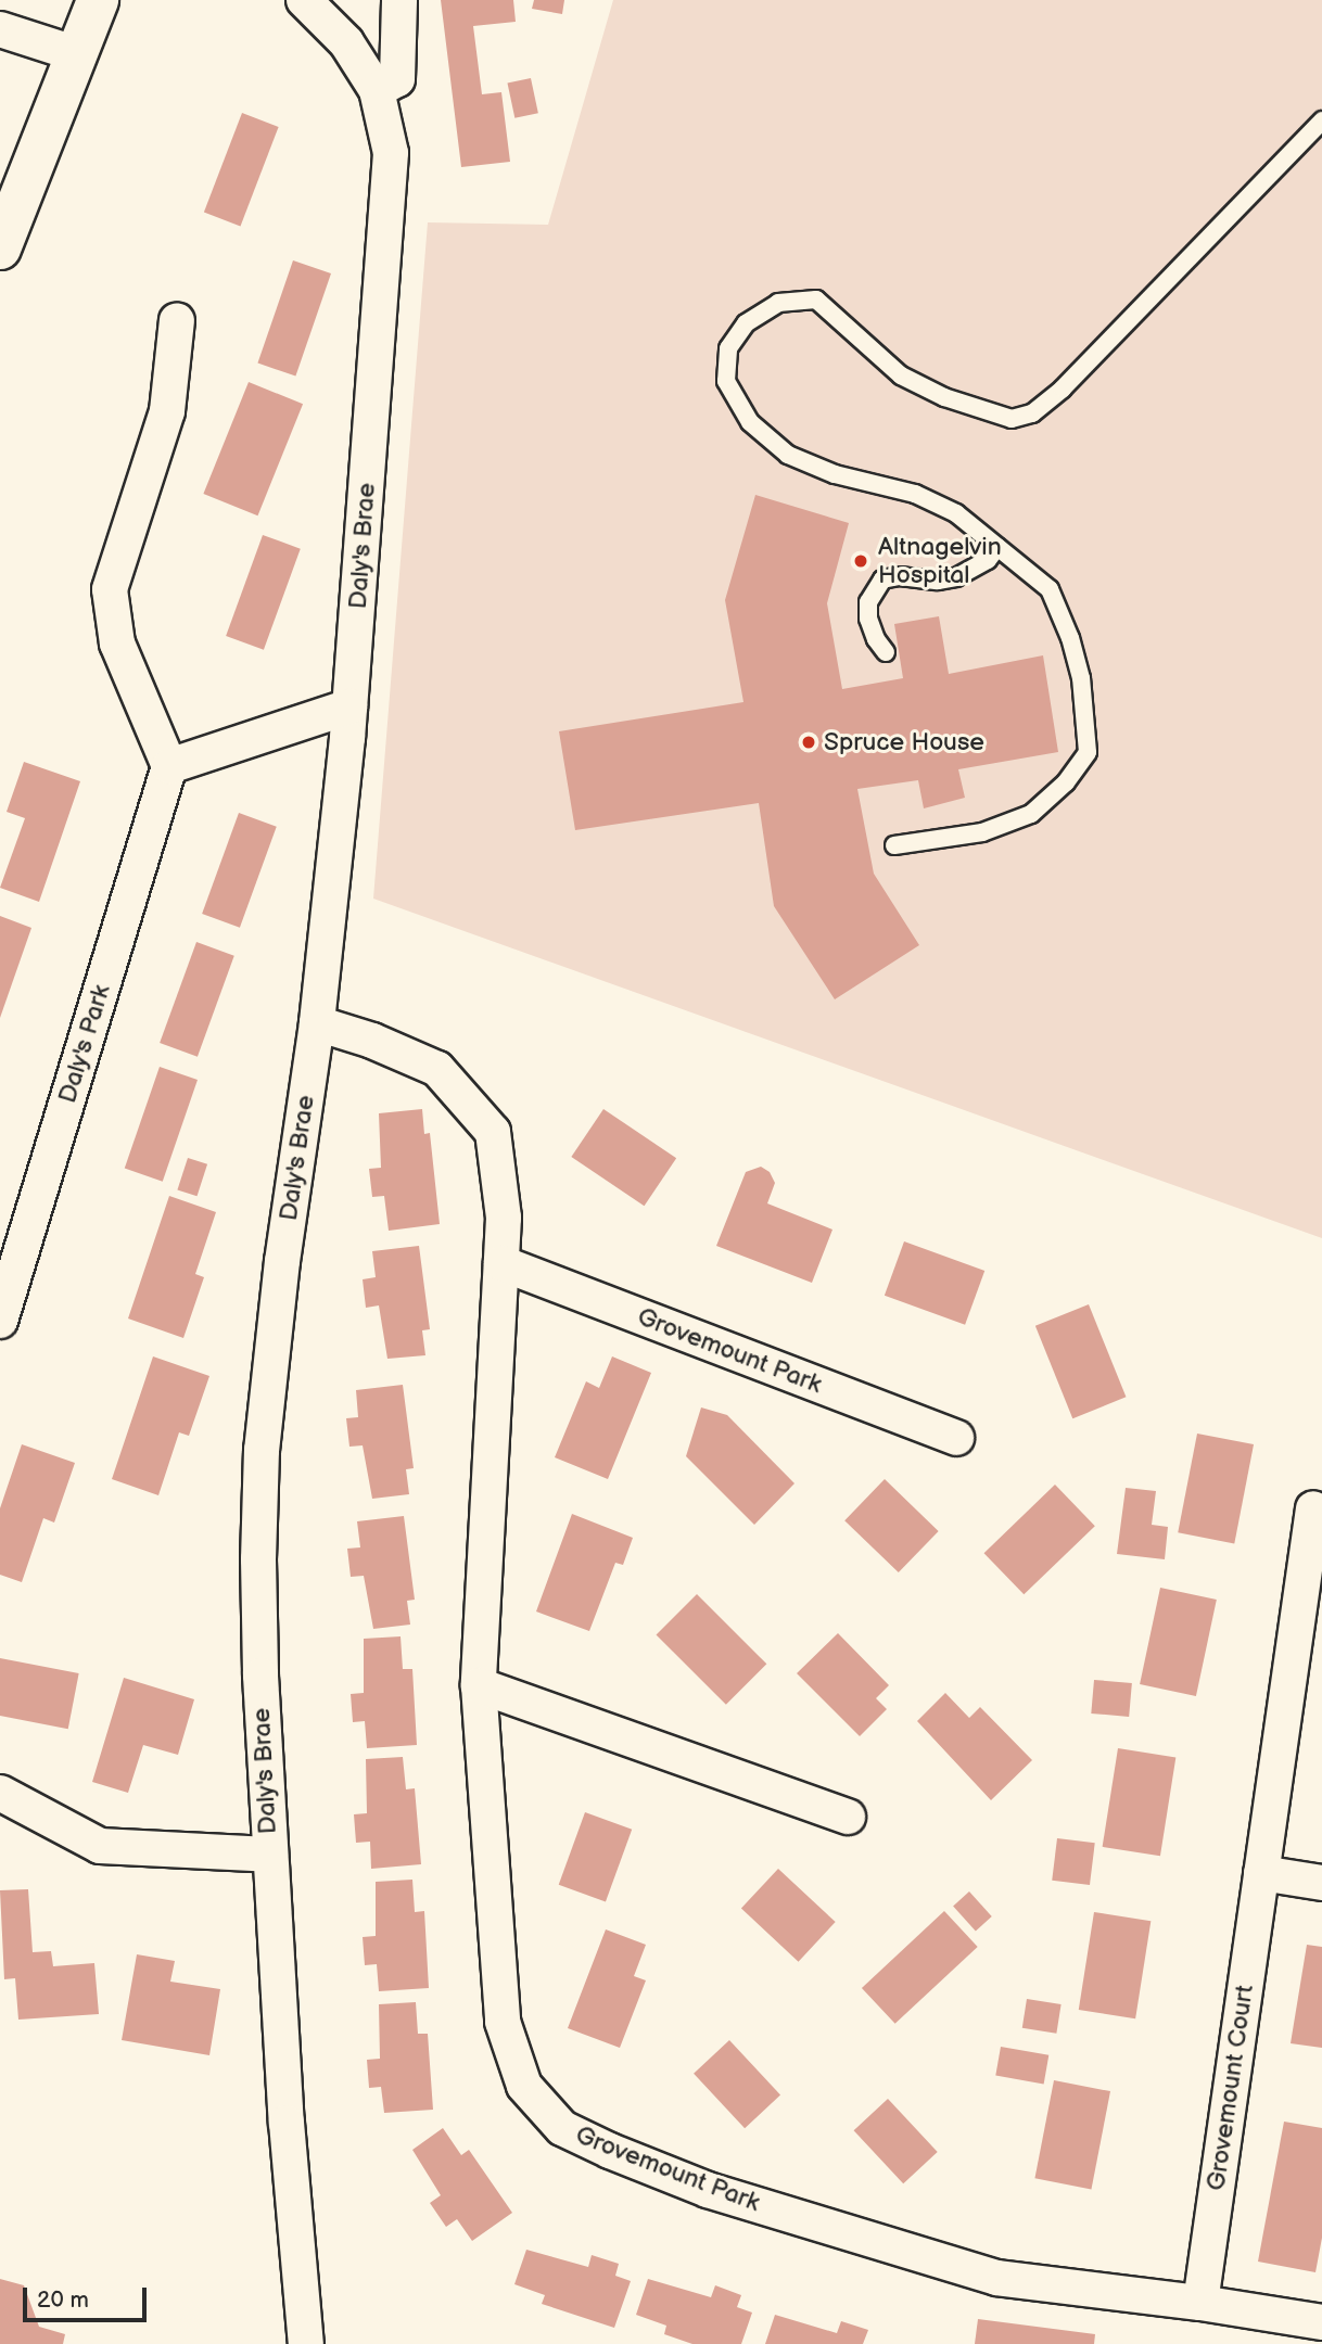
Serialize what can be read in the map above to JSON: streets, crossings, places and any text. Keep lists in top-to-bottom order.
{
  "streets": {
    "street": [
      "Daly's Brae",
      "Daly's Park",
      "Grovemount Park",
      "Grovemount Court"
    ]
  },
  "crossings": [
    ["Daly's Brae", "Grovemount Park"],
    ["Grovemount Park", "Grovemount Court"]
  ],
  "places": ["Altnagelvin Hospital", "Spruce House"],
  "scale_bar": "20 m"
}
